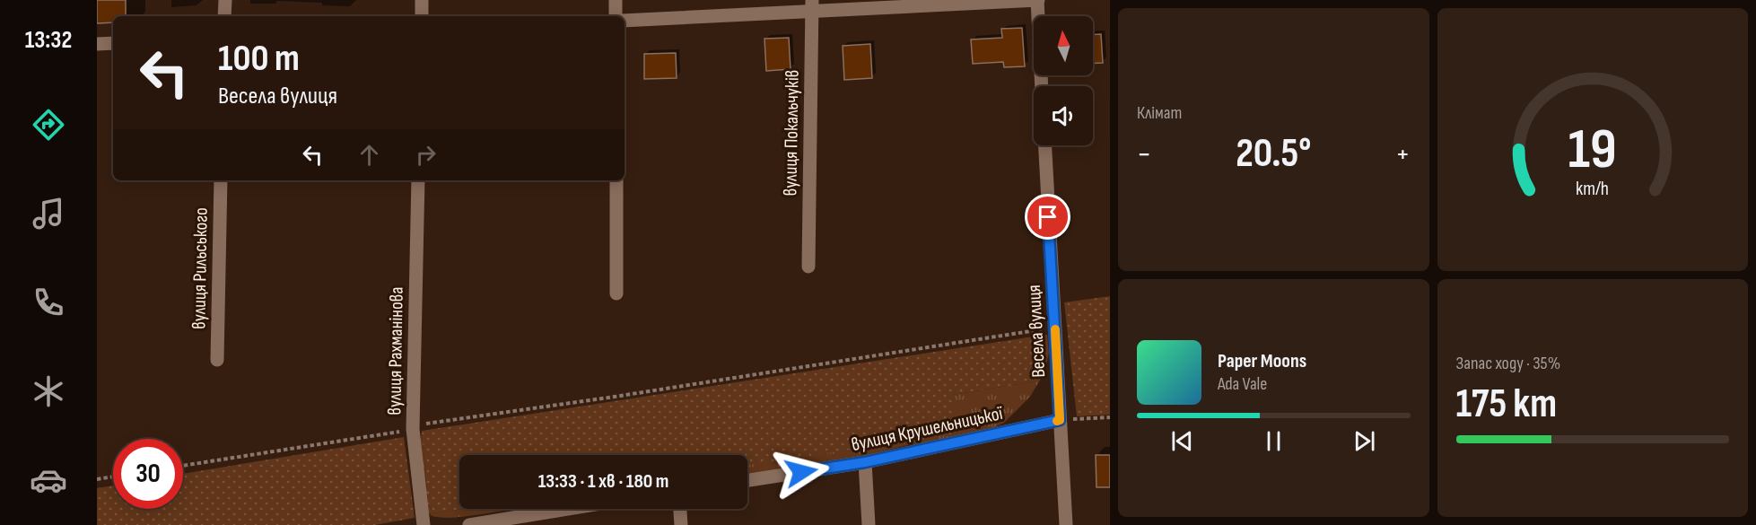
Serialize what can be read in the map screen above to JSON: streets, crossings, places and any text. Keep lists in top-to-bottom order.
{
  "streets": {
    "street": [
      "вулиця Покальчуків",
      "вулиця Рильського",
      "Весела вулиця",
      "вулиця Рахманінова",
      "вулиця Крушельницької"
    ]
  },
  "crossings": [
    ["Весела вулиця", "вулиця Крушельницької"]
  ],
  "north": "top",
  "page": {
    "tabs": "13:32",
    "tile": [
      "Клімат",
      ["Запас ходу · 35%", "175 km"]
    ],
    "turn": ["100 m", "Весела вулиця"],
    "heat": ["−", "20.5°", "+"],
    "song": ["Paper Moons", "Ada Vale"],
    "limit": "30",
    "trip": "13:33 · 1 хв · 180 m",
    "gauge": ["19", "km/h"]
  }
}
